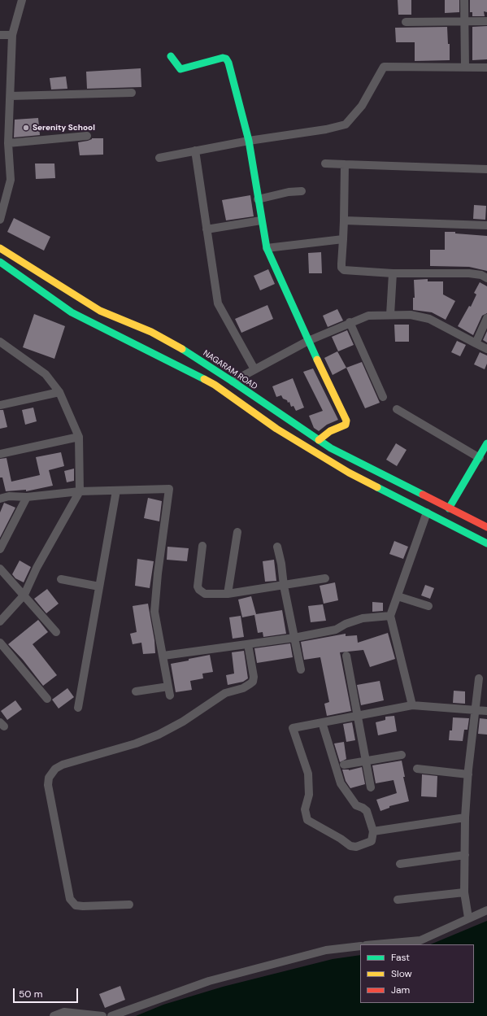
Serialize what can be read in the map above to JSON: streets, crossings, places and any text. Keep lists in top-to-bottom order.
{
  "streets": {
    "main road": ["NAGARAM ROAD"]
  },
  "places": ["Serenity School"],
  "legend": ["Fast", "Slow", "Jam"],
  "scale_bar": "50 m"
}
